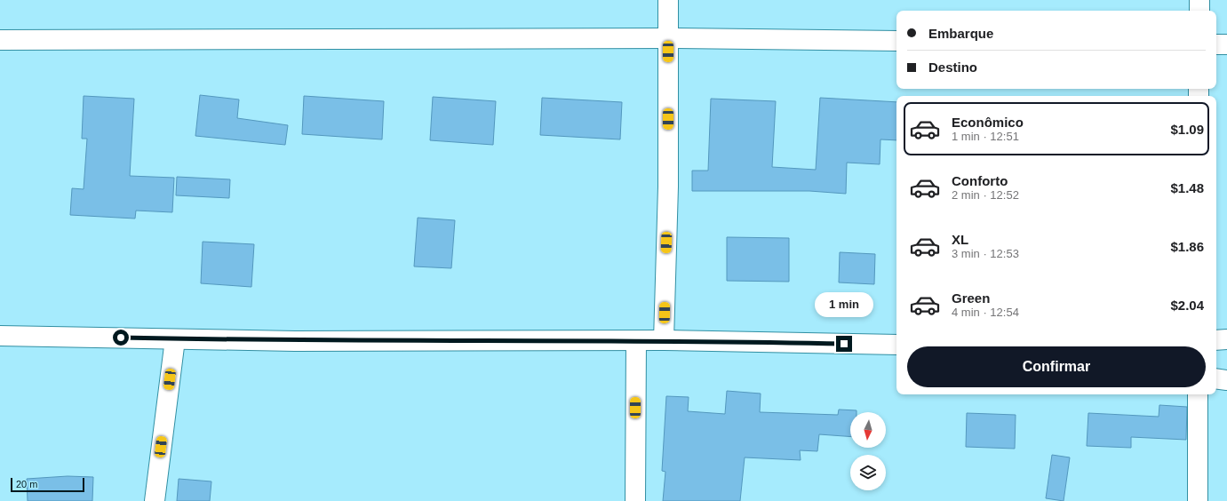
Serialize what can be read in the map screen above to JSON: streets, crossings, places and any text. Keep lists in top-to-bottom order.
{
  "scale_bar": "20 m",
  "north": "bottom",
  "page": {
    "banner": ["Embarque", "Destino"],
    "list": [
      {
        "name": "Econômico",
        "note": "1 min · 12:51",
        "value": "$1.09"
      },
      {
        "name": "Conforto",
        "note": "2 min · 12:52",
        "value": "$1.48"
      },
      {
        "name": "XL",
        "note": "3 min · 12:53",
        "value": "$1.86"
      },
      {
        "name": "Green",
        "note": "4 min · 12:54",
        "value": "$2.04"
      }
    ],
    "bubble": "1 min",
    "buttons": "Confirmar",
    "scale": "20 m"
  }
}
